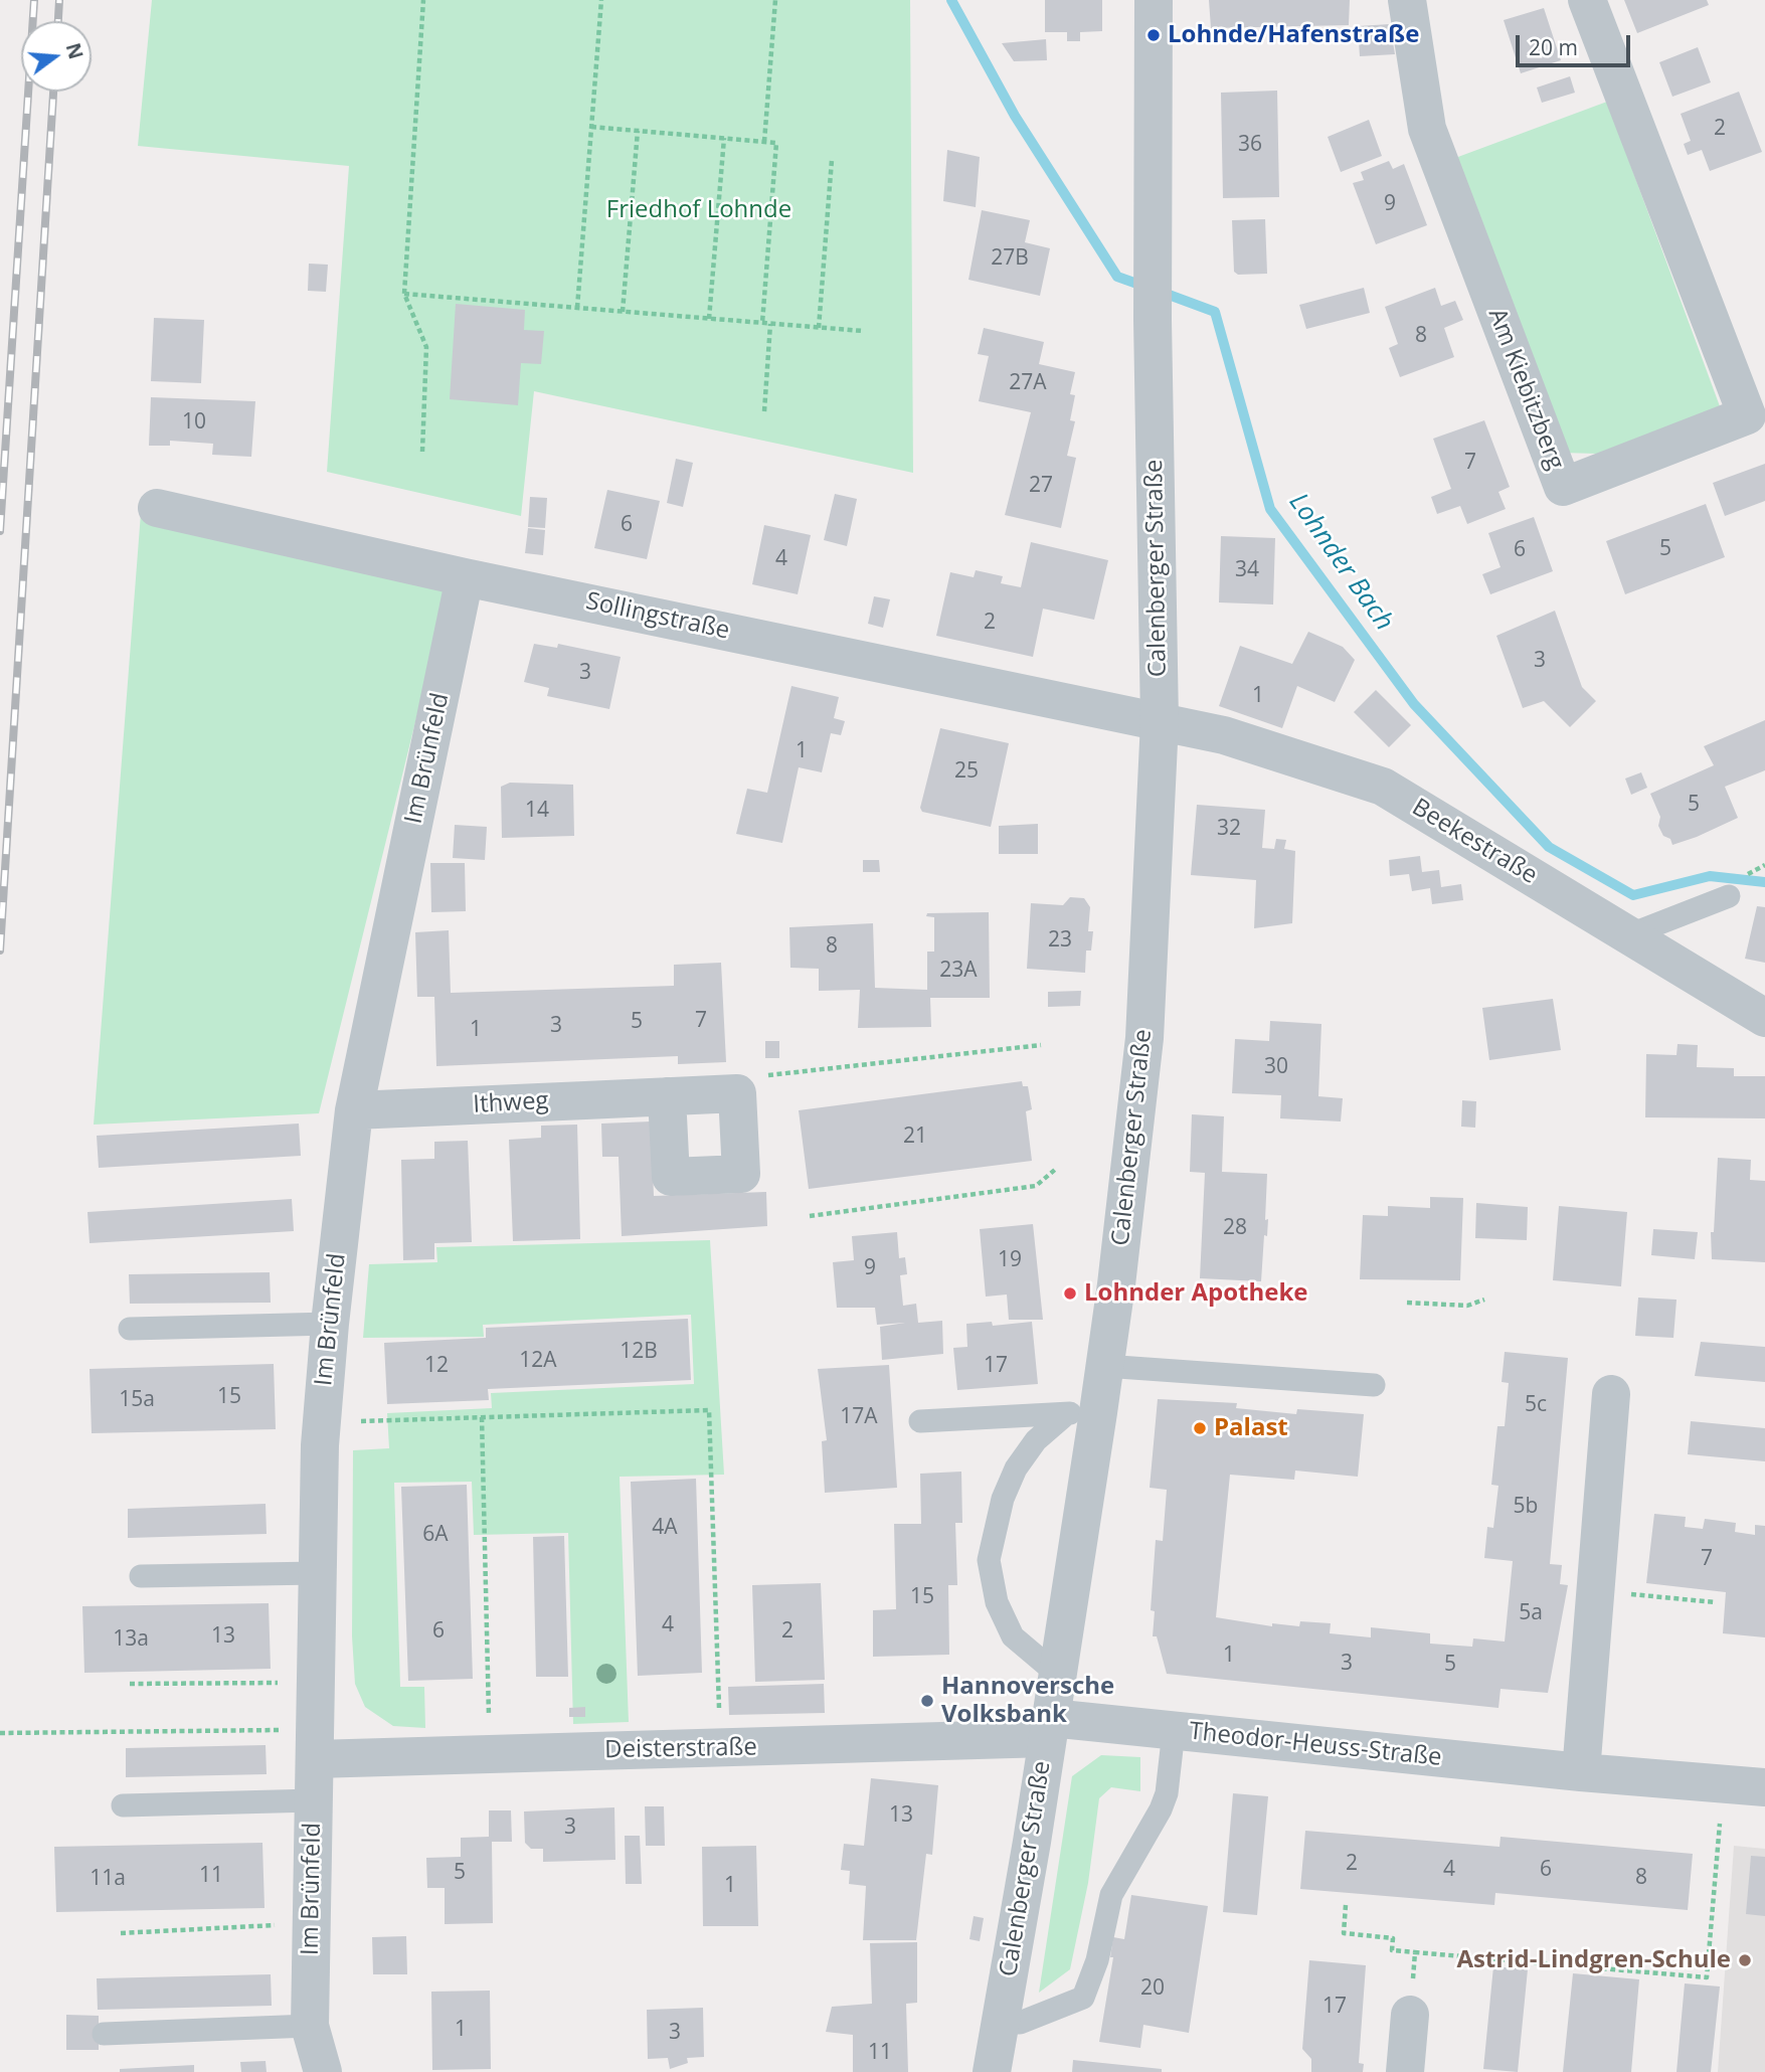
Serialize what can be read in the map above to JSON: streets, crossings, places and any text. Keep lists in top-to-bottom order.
{
  "streets": {
    "street": [
      "Am Kiebitzberg",
      "Calenberger Straße",
      "Sollingstraße",
      "Im Brünfeld",
      "Beekestraße",
      "Ithweg",
      "Theodor-Heuss-Straße",
      "Deisterstraße"
    ]
  },
  "crossings": [
    ["Calenberger Straße", "Sollingstraße"],
    ["Calenberger Straße", "Beekestraße"],
    ["Calenberger Straße", "Theodor-Heuss-Straße"],
    ["Calenberger Straße", "Deisterstraße"],
    ["Sollingstraße", "Im Brünfeld"],
    ["Sollingstraße", "Beekestraße"],
    ["Im Brünfeld", "Ithweg"],
    ["Im Brünfeld", "Deisterstraße"],
    ["Theodor-Heuss-Straße", "Deisterstraße"]
  ],
  "water": ["Lohnder Bach"],
  "parks": ["Friedhof Lohnde"],
  "places": [
    "Lohnde/Hafenstraße",
    "Lohnder Apotheke",
    "Palast",
    "Hannoversche Volksbank",
    "Astrid-Lindgren-Schule"
  ],
  "house_numbers": [
    "2",
    "36",
    "9",
    "27B",
    "8",
    "27A",
    "10",
    "7",
    "27",
    "6",
    "5",
    "6",
    "4",
    "34",
    "2",
    "3",
    "3",
    "1",
    "1",
    "25",
    "5",
    "14",
    "32",
    "23",
    "8",
    "23A",
    "7",
    "5",
    "3",
    "1",
    "30",
    "21",
    "28",
    "19",
    "9",
    "12B",
    "12A",
    "12",
    "17",
    "15",
    "15a",
    "5c",
    "17A",
    "5b",
    "4A",
    "6A",
    "7",
    "15",
    "5a",
    "4",
    "6",
    "2",
    "13",
    "13a",
    "1",
    "3",
    "5",
    "13",
    "3",
    "2",
    "4",
    "6",
    "5",
    "11",
    "8",
    "11a",
    "1",
    "20",
    "17",
    "1",
    "3",
    "11"
  ],
  "scale_bar": "20 m",
  "north": "right"
}
